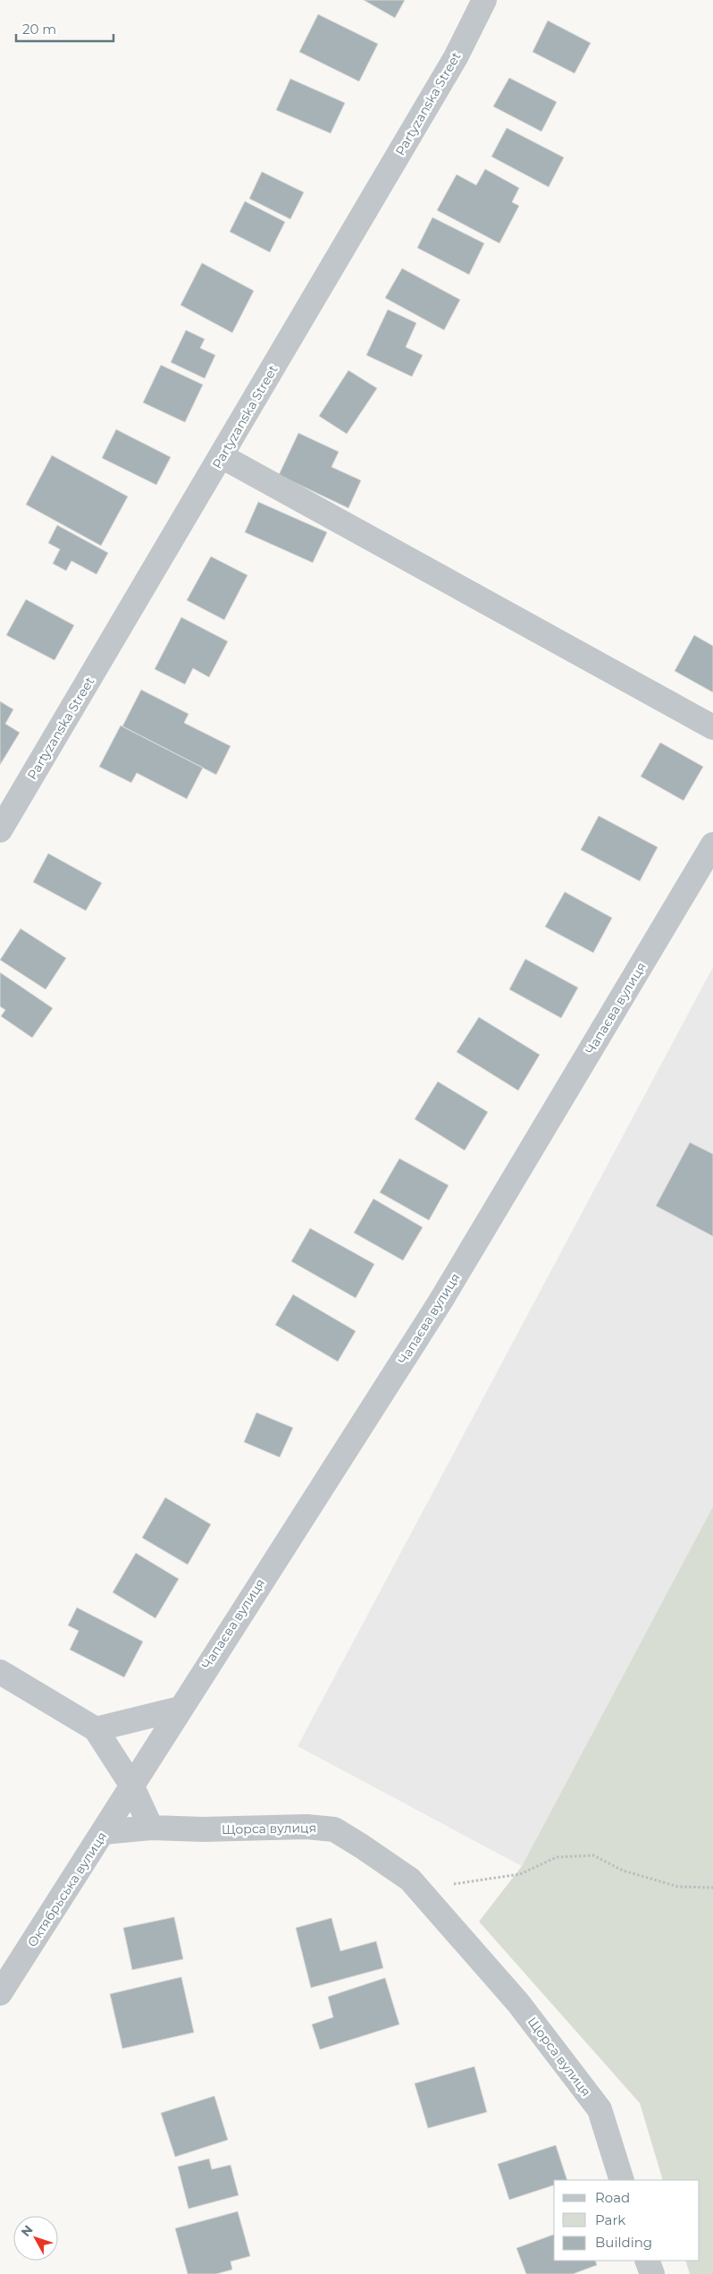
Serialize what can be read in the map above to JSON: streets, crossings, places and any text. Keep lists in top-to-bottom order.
{
  "streets": {
    "street": [
      "Partyzanska Street",
      "Чапаєва вулиця",
      "Щорса вулиця",
      "Октябрьська вулиця"
    ]
  },
  "crossings": [
    ["Чапаєва вулиця", "Октябрьська вулиця"],
    ["Щорса вулиця", "Октябрьська вулиця"]
  ],
  "legend": ["Road", "Park", "Building"],
  "scale_bar": "20 m",
  "north": "top left"
}
